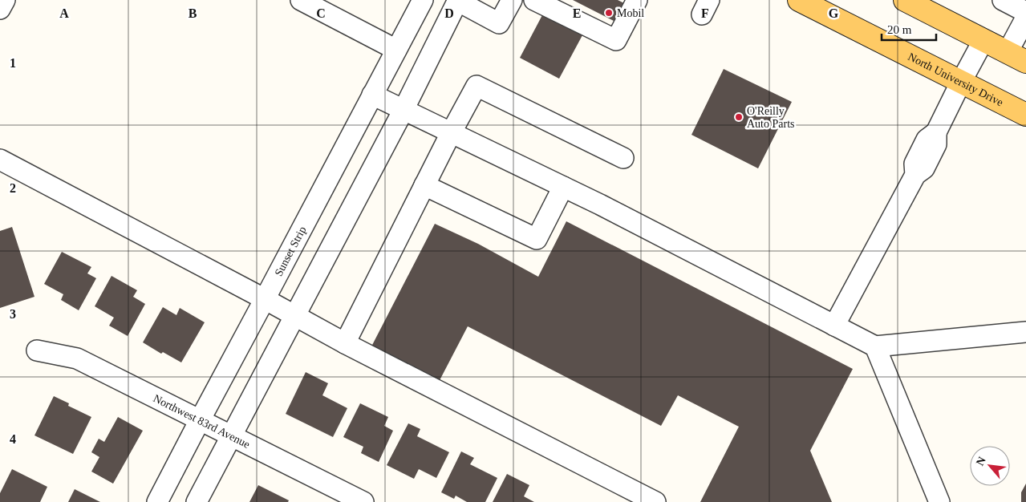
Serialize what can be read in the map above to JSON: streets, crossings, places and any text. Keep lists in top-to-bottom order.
{
  "streets": {
    "main road": ["North University Drive"],
    "street": ["Sunset Strip", "Northwest 83rd Avenue"]
  },
  "crossings": [
    ["Sunset Strip", "Northwest 83rd Avenue"]
  ],
  "places": ["Mobil", "O'Reilly Auto Parts"],
  "scale_bar": "20 m",
  "north": "top left",
  "grid": {
    "columns": [
      "A",
      "B",
      "C",
      "D",
      "E",
      "F",
      "G"
    ],
    "rows": [
      "1",
      "2",
      "3",
      "4"
    ]
  }
}
